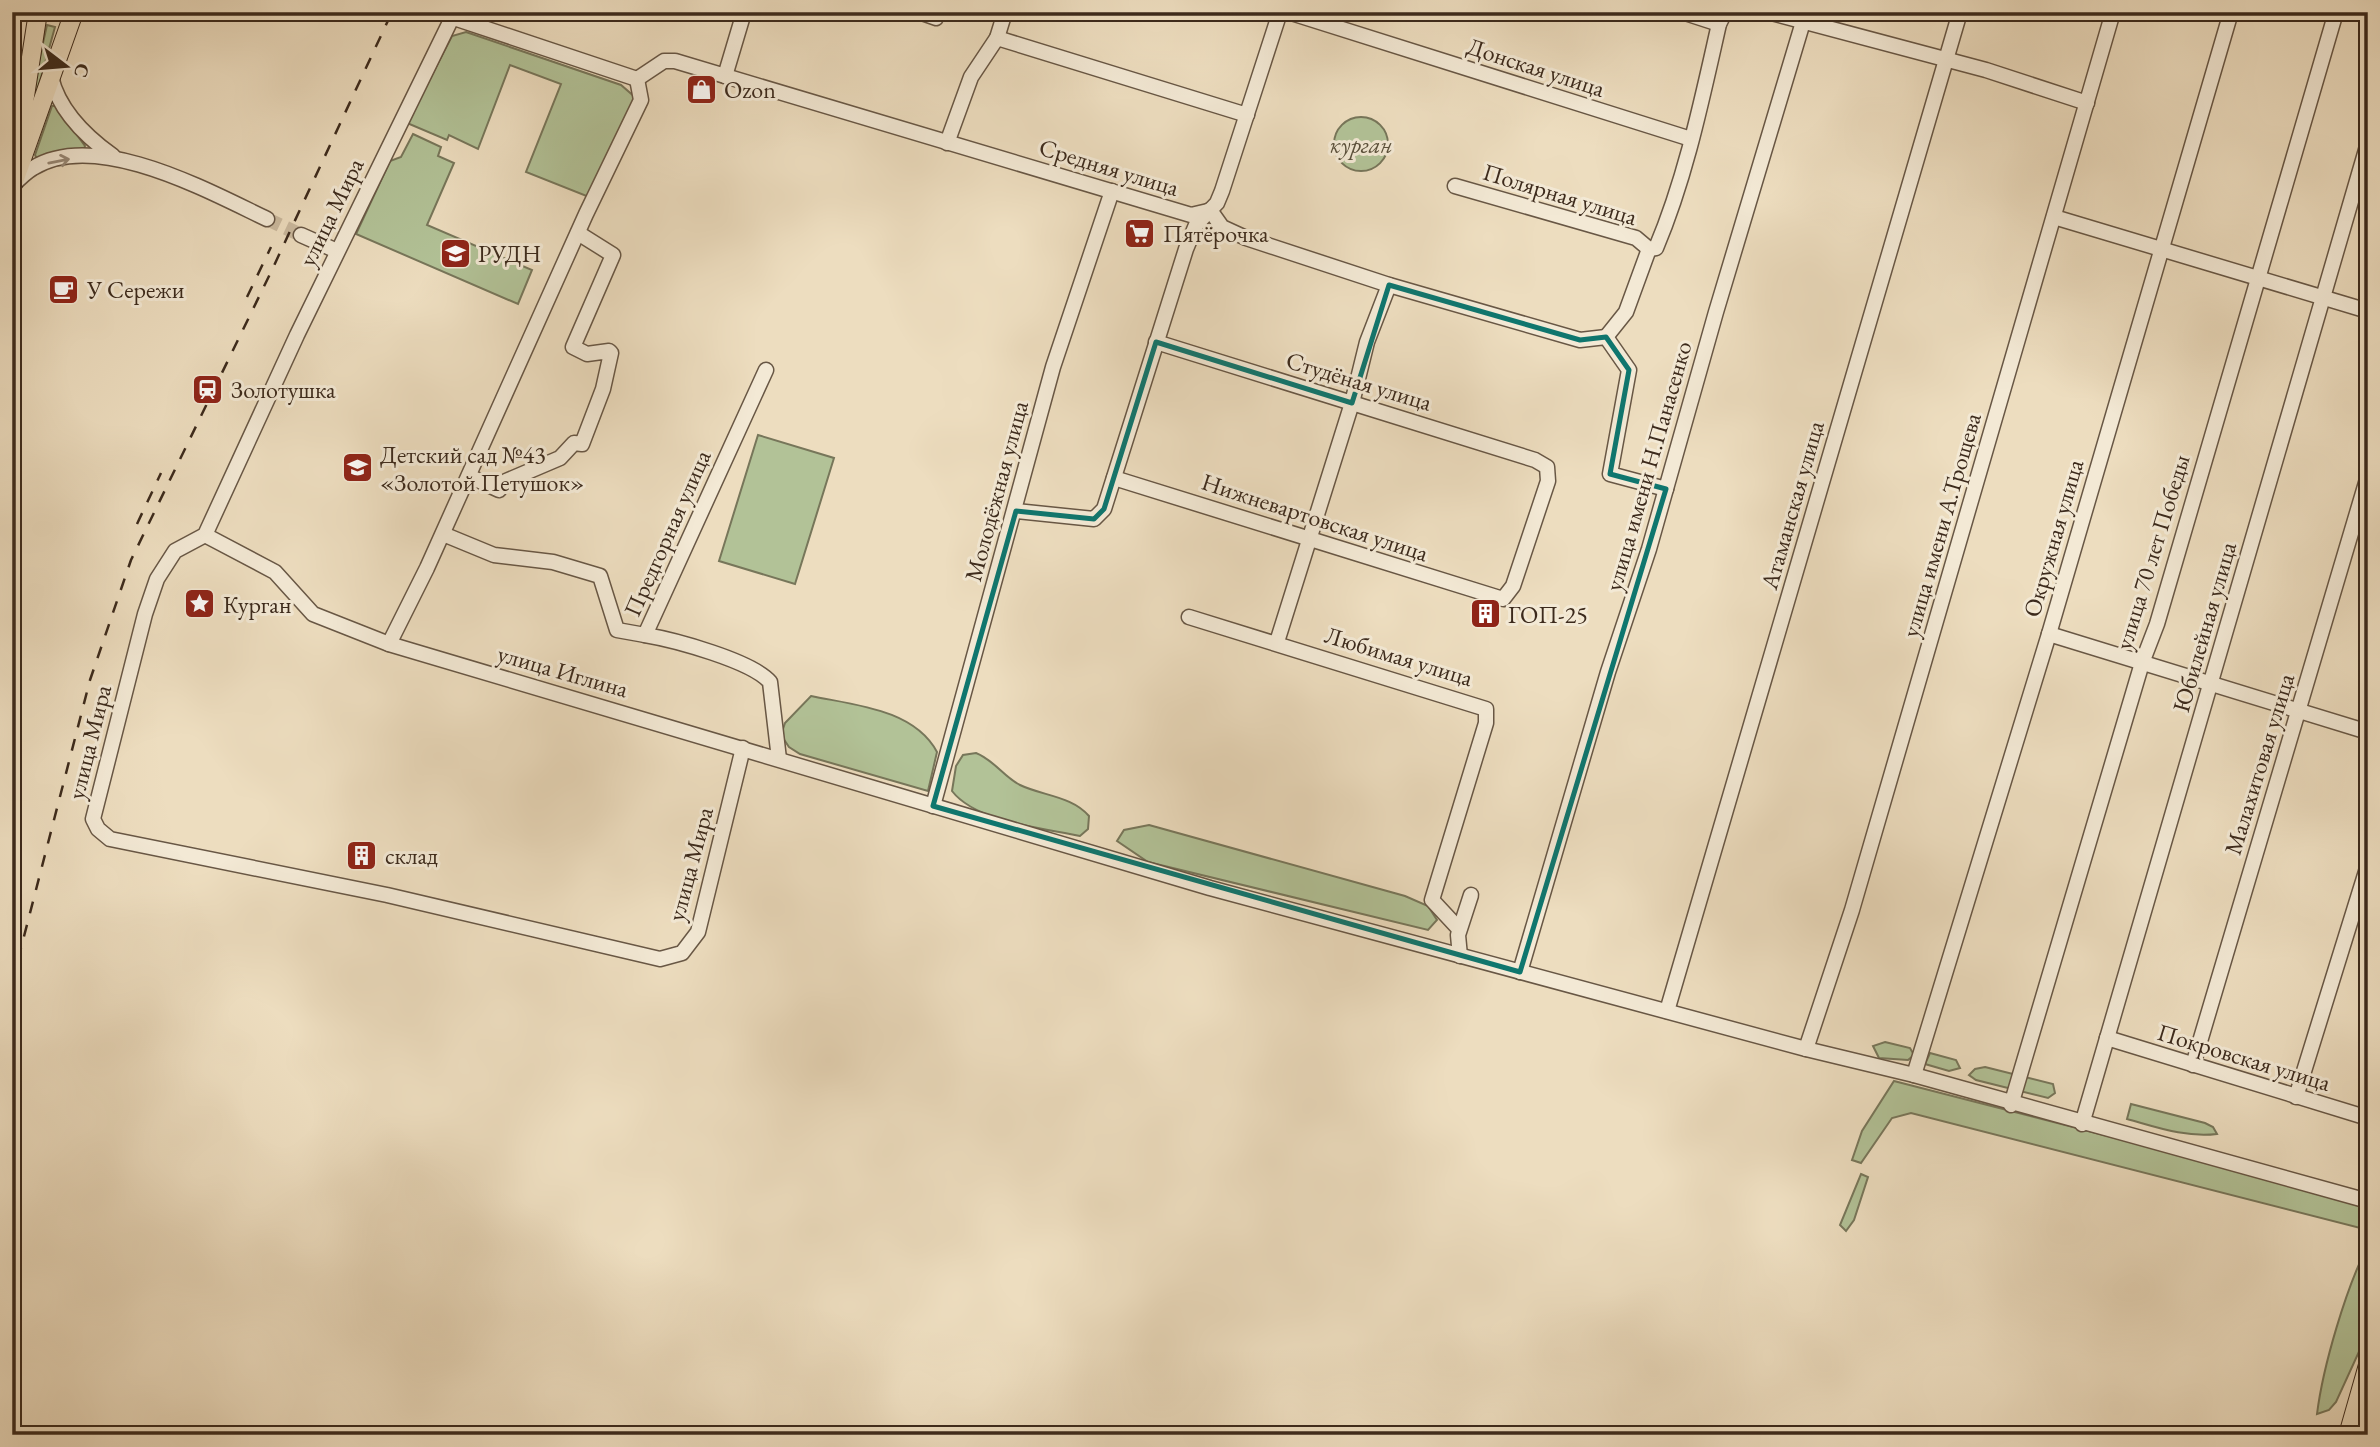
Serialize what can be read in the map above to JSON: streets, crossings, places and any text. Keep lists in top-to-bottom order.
{
  "streets": {
    "street": [
      "Донская улица",
      "Средняя улица",
      "Полярная улица",
      "улица Мира",
      "Студёная улица",
      "улица имени Н.Панасенко",
      "Молодёжная улица",
      "Атаманская улица",
      "Нижневартовская улица",
      "улица имени А.Трощева",
      "Предгорная улица",
      "Окружная улица",
      "улица 70 лет Победы",
      "Юбилейная улица",
      "Любимая улица",
      "улица Иглина",
      "Малахитовая улица",
      "Покровская улица"
    ]
  },
  "crossings": [
    ["Средняя улица", "Молодёжная улица"],
    ["улица Мира", "улица Иглина"],
    ["Студёная улица", "Нижневартовская улица"],
    ["улица имени Н.Панасенко", "улица Иглина"],
    ["Молодёжная улица", "улица Иглина"],
    ["Атаманская улица", "улица Иглина"],
    ["улица имени А.Трощева", "улица Иглина"],
    ["Предгорная улица", "улица Иглина"],
    ["Окружная улица", "улица Иглина"],
    ["улица 70 лет Победы", "улица Иглина"],
    ["Юбилейная улица", "улица Иглина"],
    ["Юбилейная улица", "Покровская улица"],
    ["Малахитовая улица", "Покровская улица"]
  ],
  "parks": ["курган"],
  "places": {
    "shop": ["Ozon"],
    "supermarket": ["Пятёрочка"],
    "school or university": ["РУДН", "Детский сад №43 «Золотой Петушок»"],
    "cafe": ["У Сережи"],
    "station": ["Золотушка"],
    "place": ["Курган"],
    "building": ["ГОП-25", "склад"]
  },
  "north": "right"
}
